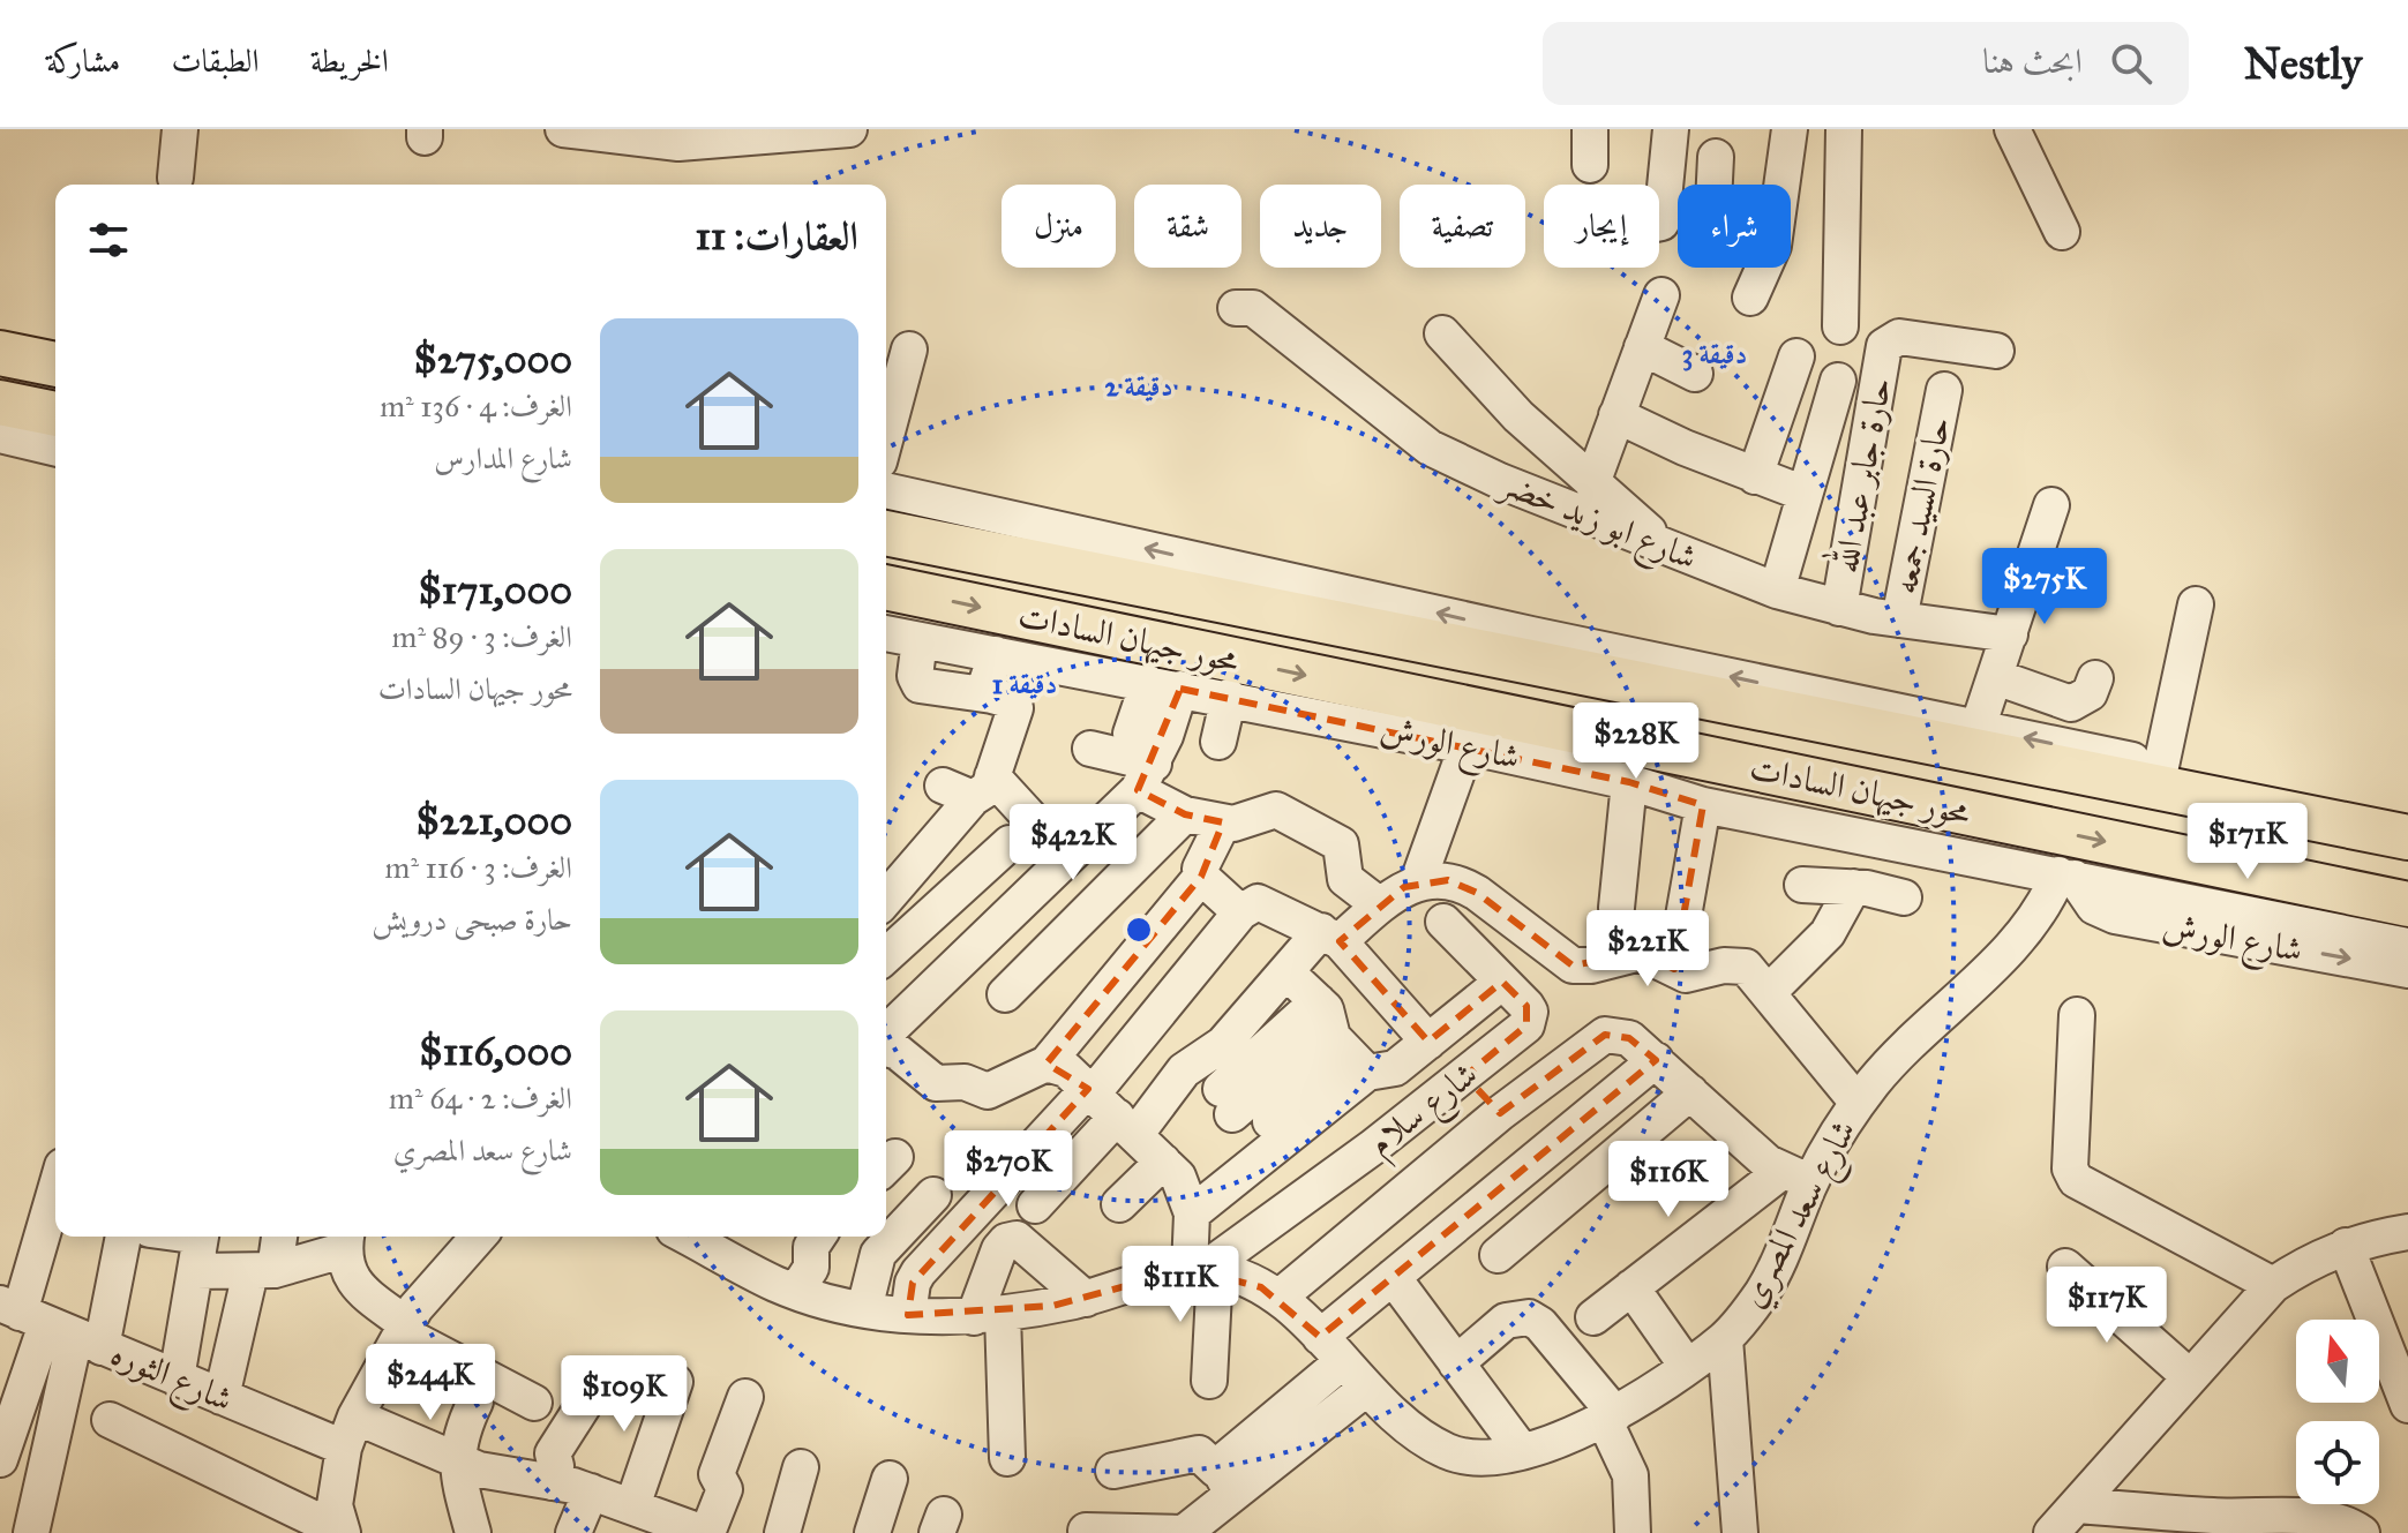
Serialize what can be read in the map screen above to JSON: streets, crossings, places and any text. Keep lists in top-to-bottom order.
{
  "streets": {
    "main road": ["محور جيهان السادات"],
    "street": [
      "حارة جابر عبد الله",
      "حارة السيد جمعه",
      "شارع ابو زيد خضر",
      "شارع الورش",
      "شارع سلام",
      "شارع سعد المصري",
      "شارع الثوره"
    ]
  },
  "crossings": [
    ["حارة جابر عبد الله", "شارع ابو زيد خضر"],
    ["حارة السيد جمعه", "شارع ابو زيد خضر"],
    ["شارع الورش", "شارع سعد المصري"],
    ["شارع سلام", "شارع سعد المصري"]
  ],
  "north": "top",
  "page": {
    "header": "Nestly",
    "search": "ابحث هنا",
    "nav": ["الخريطة", "الطبقات", "مشاركة"],
    "chip": [
      "شراء",
      "إيجار",
      "تصفية",
      "جديد",
      "شقة",
      "منزل"
    ],
    "heading": "العقارات: 11",
    "list": [
      {
        "name": "$275,000",
        "note": "الغرف: 4 · 136 m² · شارع المدارس"
      },
      {
        "name": "$171,000",
        "note": "الغرف: 3 · 89 m² · محور جيهان السادات"
      },
      {
        "name": "$221,000",
        "note": "الغرف: 3 · 116 m² · حارة صبحى درويش"
      },
      {
        "name": "$116,000",
        "note": "الغرف: 2 · 64 m² · شارع سعد المصري"
      }
    ],
    "price": [
      "$275K",
      "$228K",
      "$171K",
      "$422K",
      "$221K",
      "$270K",
      "$116K",
      "$111K",
      "$117K",
      "$244K",
      "$109K"
    ]
  },
  "rings": ["3 دقيقة", "2 دقيقة", "1 دقيقة"]
}
